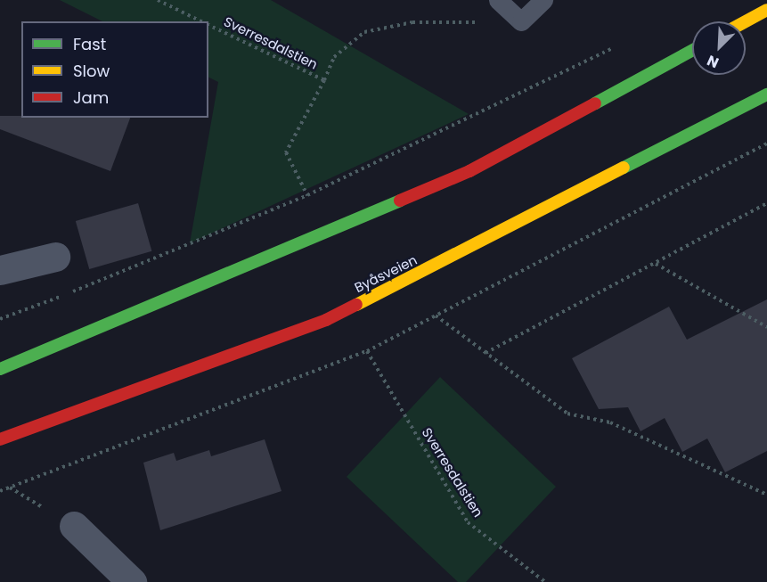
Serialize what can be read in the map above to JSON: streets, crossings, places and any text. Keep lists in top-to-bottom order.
{
  "streets": {
    "main road": ["Byåsveien"],
    "path": ["Sverresdalstien"]
  },
  "legend": ["Fast", "Slow", "Jam"],
  "north": "bottom left"
}
